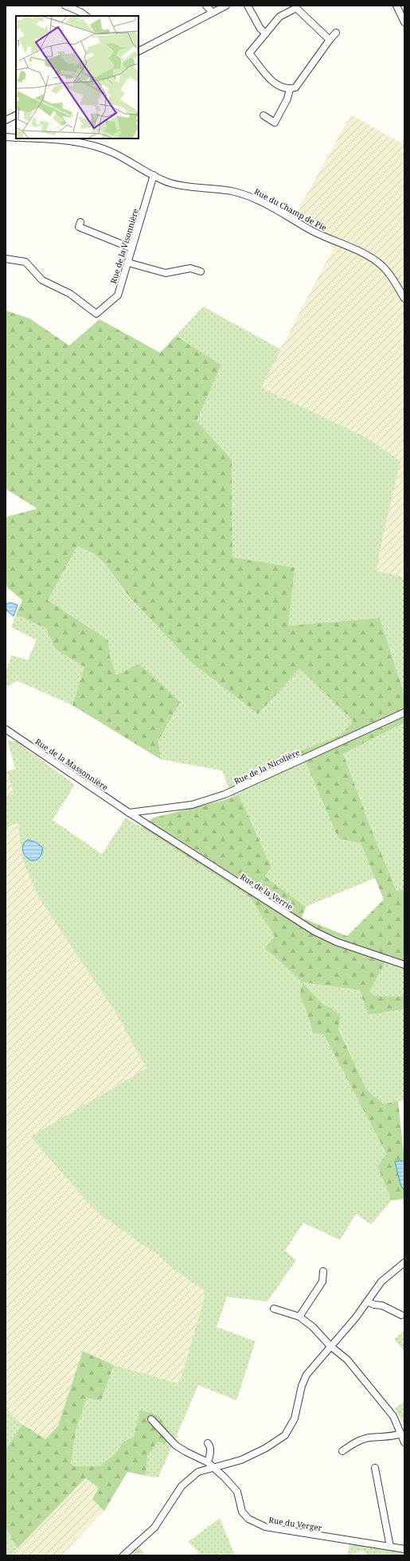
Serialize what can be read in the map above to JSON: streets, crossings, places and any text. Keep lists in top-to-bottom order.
{
  "streets": {
    "street": [
      "Rue du Champ de Pie",
      "Rue de la Visonnière",
      "Rue de la Massonnière",
      "Rue de la Nicolière",
      "Rue de la Verrie",
      "Rue du Verger"
    ]
  },
  "crossings": [
    ["Rue du Champ de Pie", "Rue de la Visonnière"],
    ["Rue de la Massonnière", "Rue de la Nicolière"],
    ["Rue de la Massonnière", "Rue de la Verrie"],
    ["Rue de la Nicolière", "Rue de la Verrie"]
  ]
}
